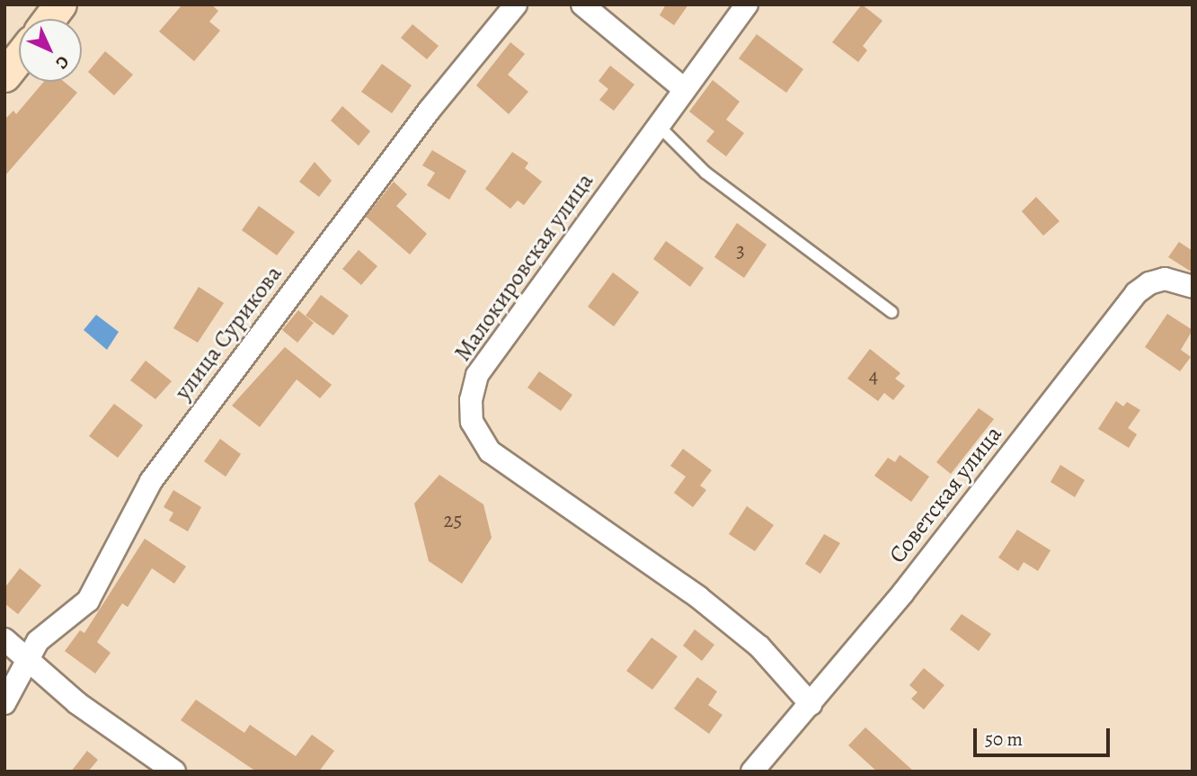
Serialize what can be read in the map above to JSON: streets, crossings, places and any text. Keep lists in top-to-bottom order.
{
  "streets": {
    "street": ["Малокировская улица", "улица Сурикова", "Советская улица"]
  },
  "crossings": [
    ["Малокировская улица", "Советская улица"]
  ],
  "house_numbers": ["3", "4", "25"],
  "scale_bar": "50 m",
  "north": "bottom right"
}
